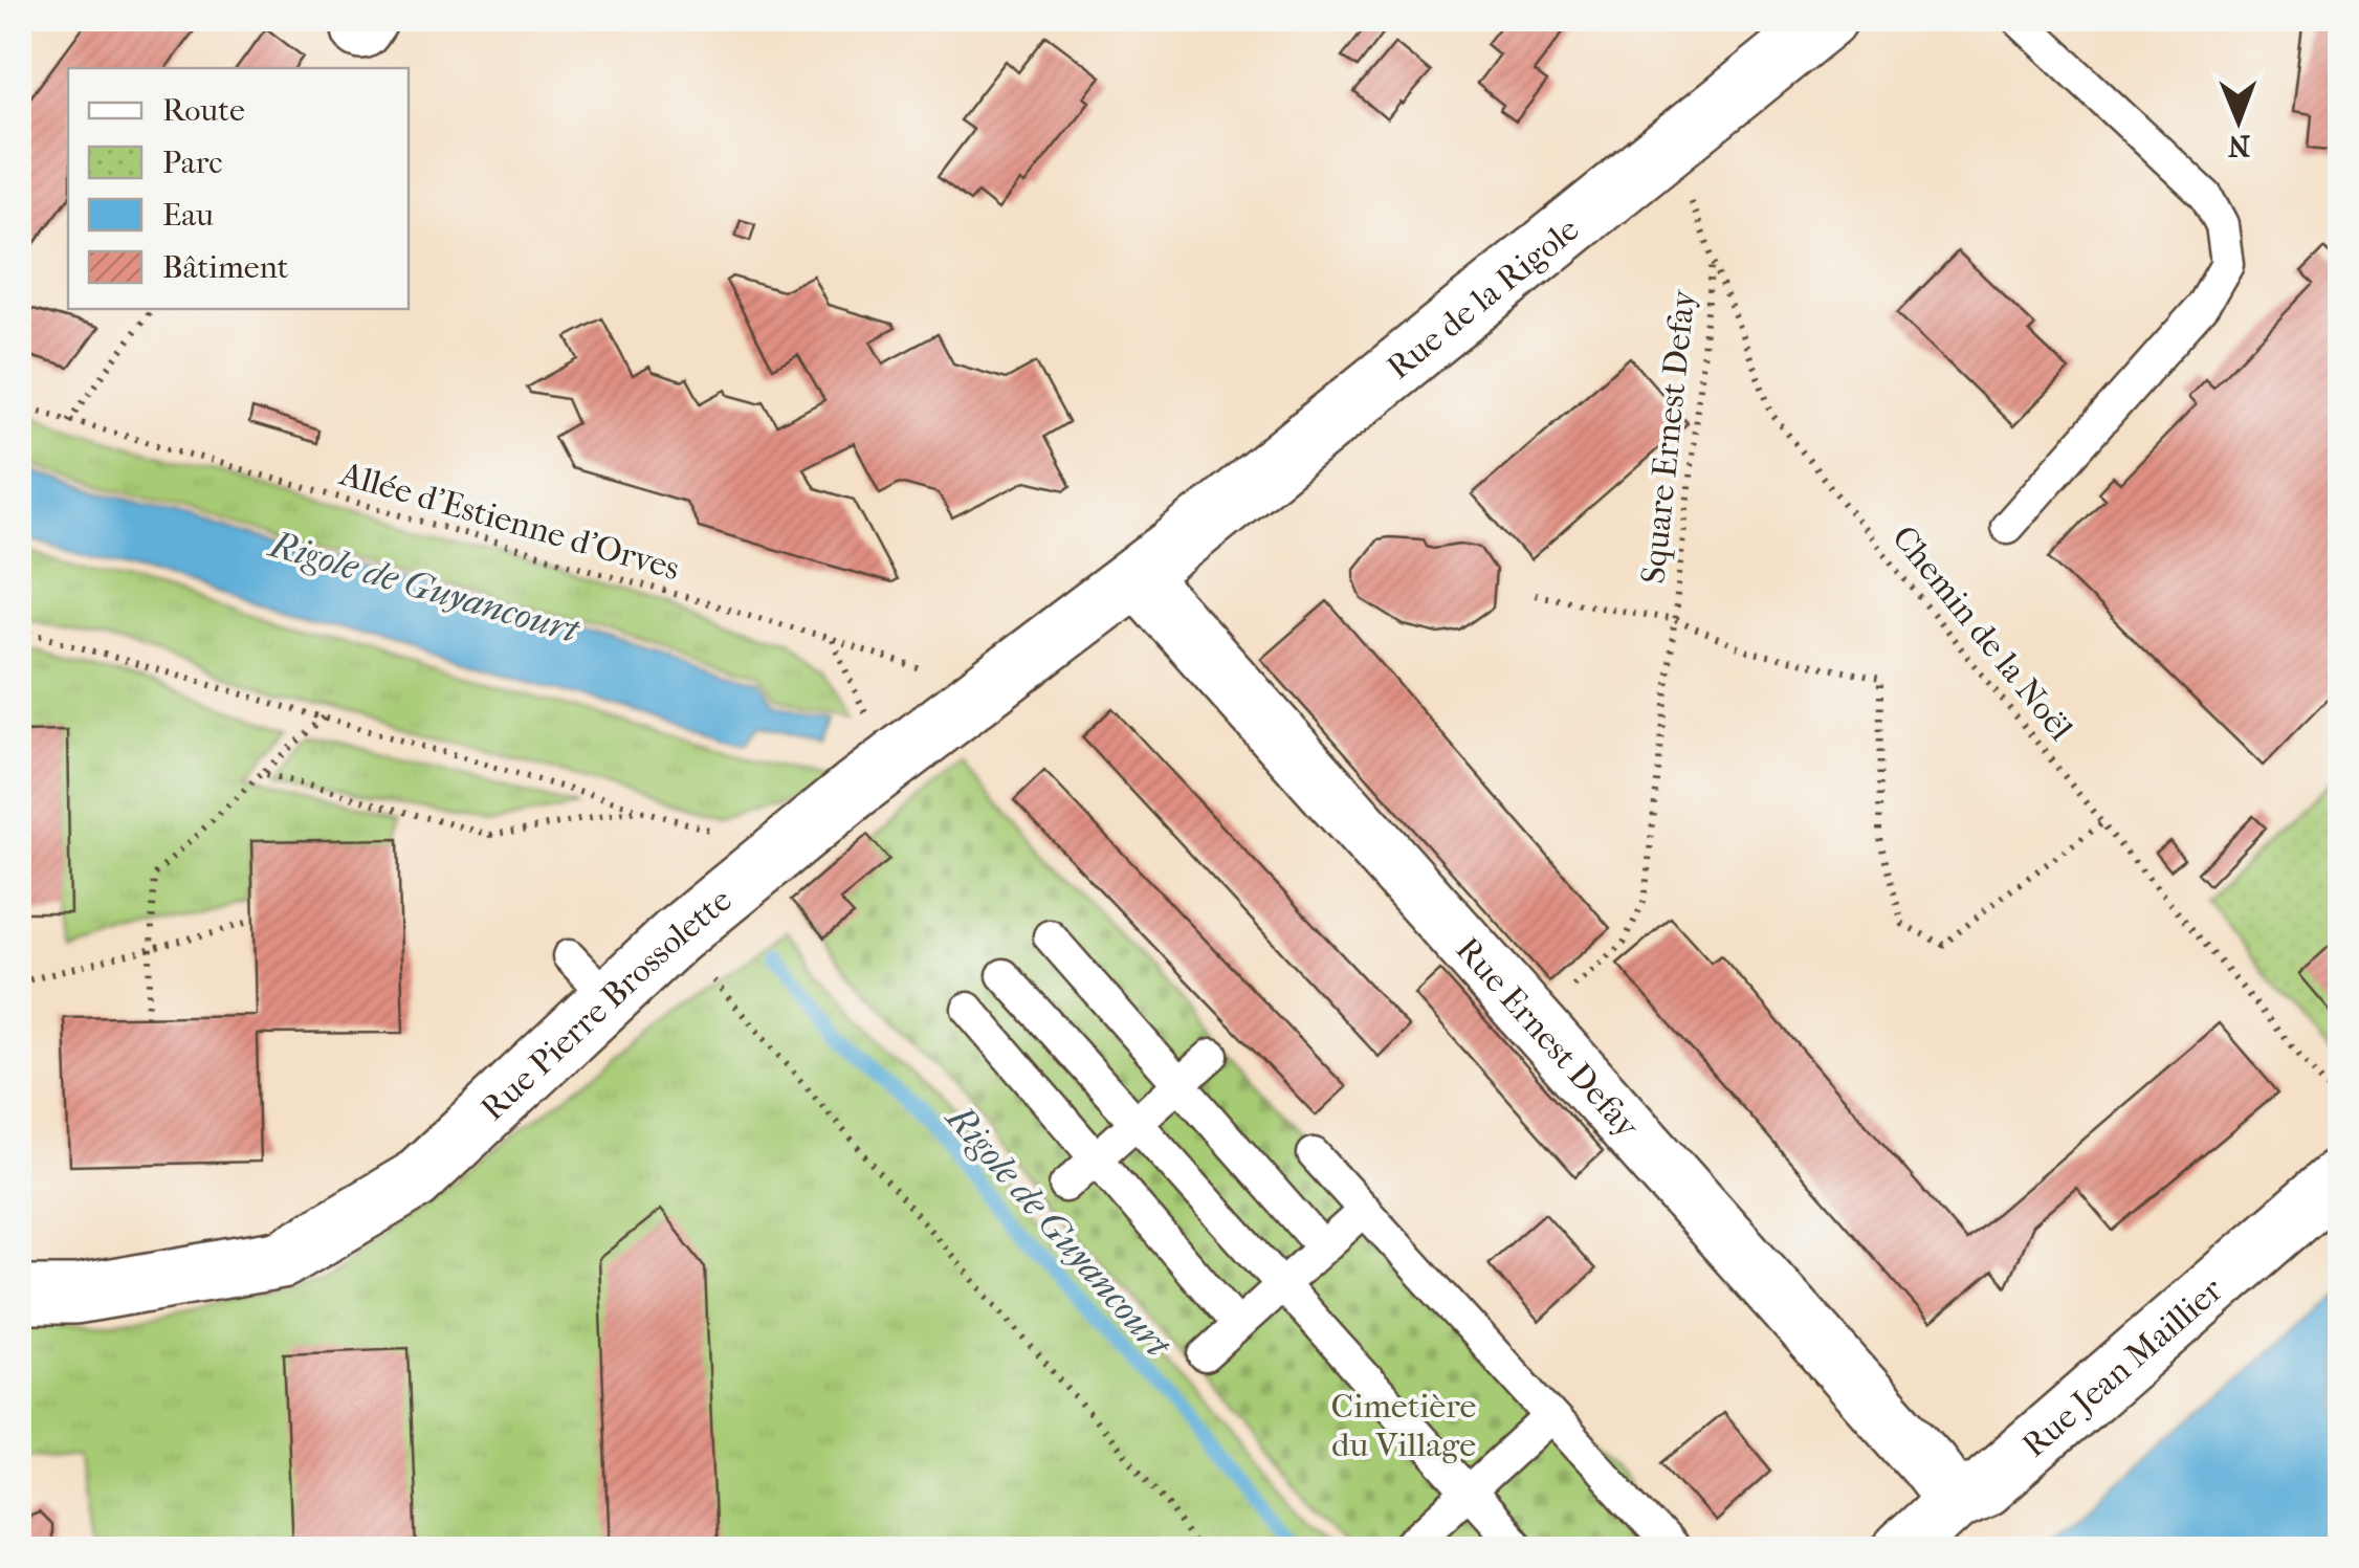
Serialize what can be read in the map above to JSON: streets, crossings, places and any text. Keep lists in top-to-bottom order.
{
  "streets": {
    "street": [
      "Rue de la Rigole",
      "Rue Pierre Brossolette",
      "Rue Ernest Defay",
      "Rue Jean Maillier"
    ],
    "path": ["Square Ernest Defay", "Allée d'Estienne d'Orves", "Chemin de la Noël"]
  },
  "crossings": [
    ["Rue de la Rigole", "Chemin de la Noël"],
    ["Rue de la Rigole", "Rue Pierre Brossolette"],
    ["Rue de la Rigole", "Rue Ernest Defay"],
    ["Square Ernest Defay", "Chemin de la Noël"],
    ["Square Ernest Defay", "Rue Ernest Defay"],
    ["Allée d'Estienne d'Orves", "Rue Pierre Brossolette"],
    ["Rue Pierre Brossolette", "Rue Ernest Defay"],
    ["Rue Ernest Defay", "Rue Jean Maillier"]
  ],
  "water": ["Rigole de Guyancourt"],
  "parks": ["Cimetière du Village"],
  "legend": [
    "Route",
    "Parc",
    "Eau",
    "Bâtiment"
  ],
  "north": "bottom"
}
